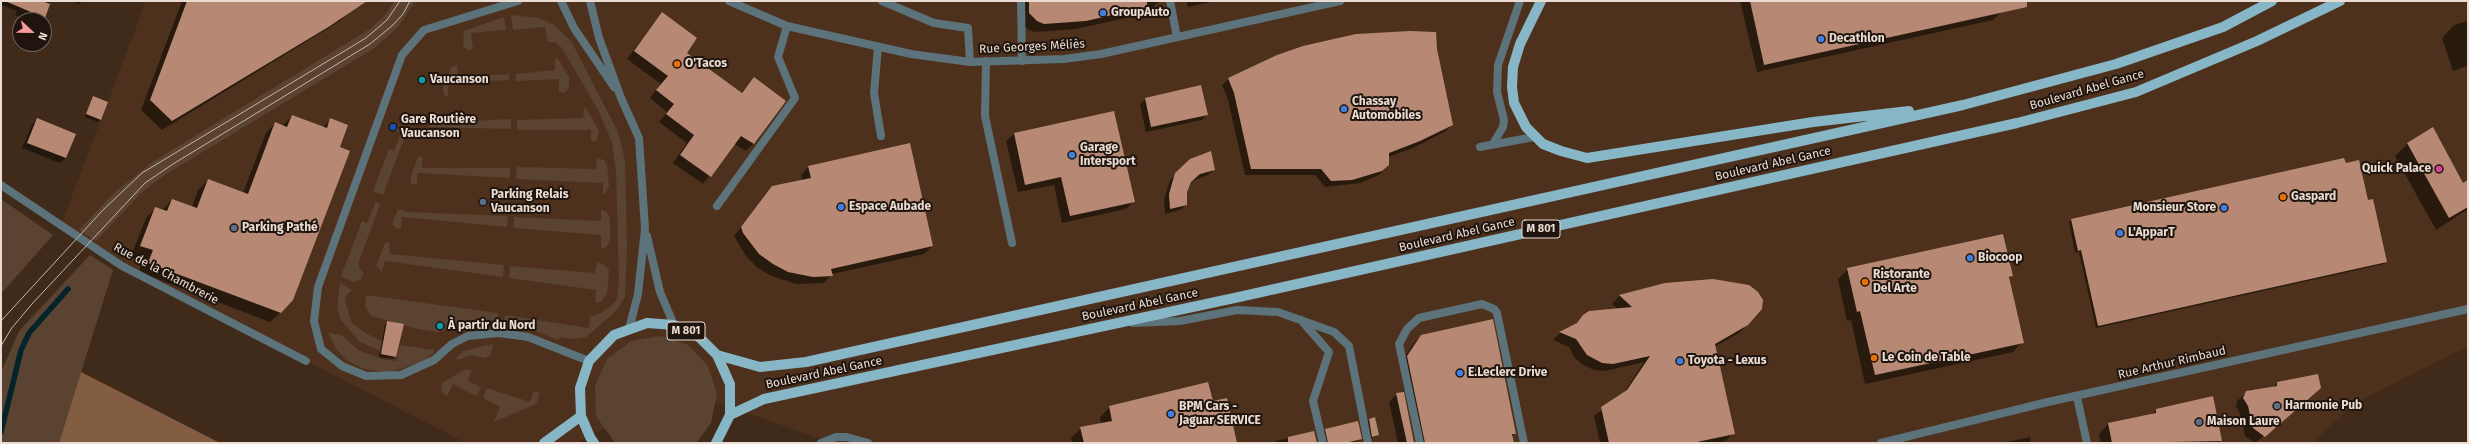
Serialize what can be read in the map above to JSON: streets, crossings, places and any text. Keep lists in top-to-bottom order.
{
  "streets": {
    "main road": ["Boulevard Abel Gance", "M 801"],
    "street": ["Rue Georges Méliès", "Rue de la Chambrerie", "Rue Arthur Rimbaud"]
  },
  "crossings": [
    ["Boulevard Abel Gance", "M 801"]
  ],
  "places": [
    "GroupAuto",
    "Decathlon",
    "O'Tacos",
    "Vaucanson",
    "Chassay Automobiles",
    "Gare Routière Vaucanson",
    "Garage Intersport",
    "Quick Palace",
    "Gaspard",
    "Parking Relais Vaucanson",
    "Espace Aubade",
    "Monsieur Store",
    "Parking Pathé",
    "L'ApparT",
    "Biocoop",
    "Ristorante Del Arte",
    "À partir du Nord",
    "Le Coin de Table",
    "Toyota - Lexus",
    "E.Leclerc Drive",
    "Harmonie Pub",
    "BPM Cars - Jaguar SERVICE",
    "Maison Laure"
  ],
  "north": "right"
}
